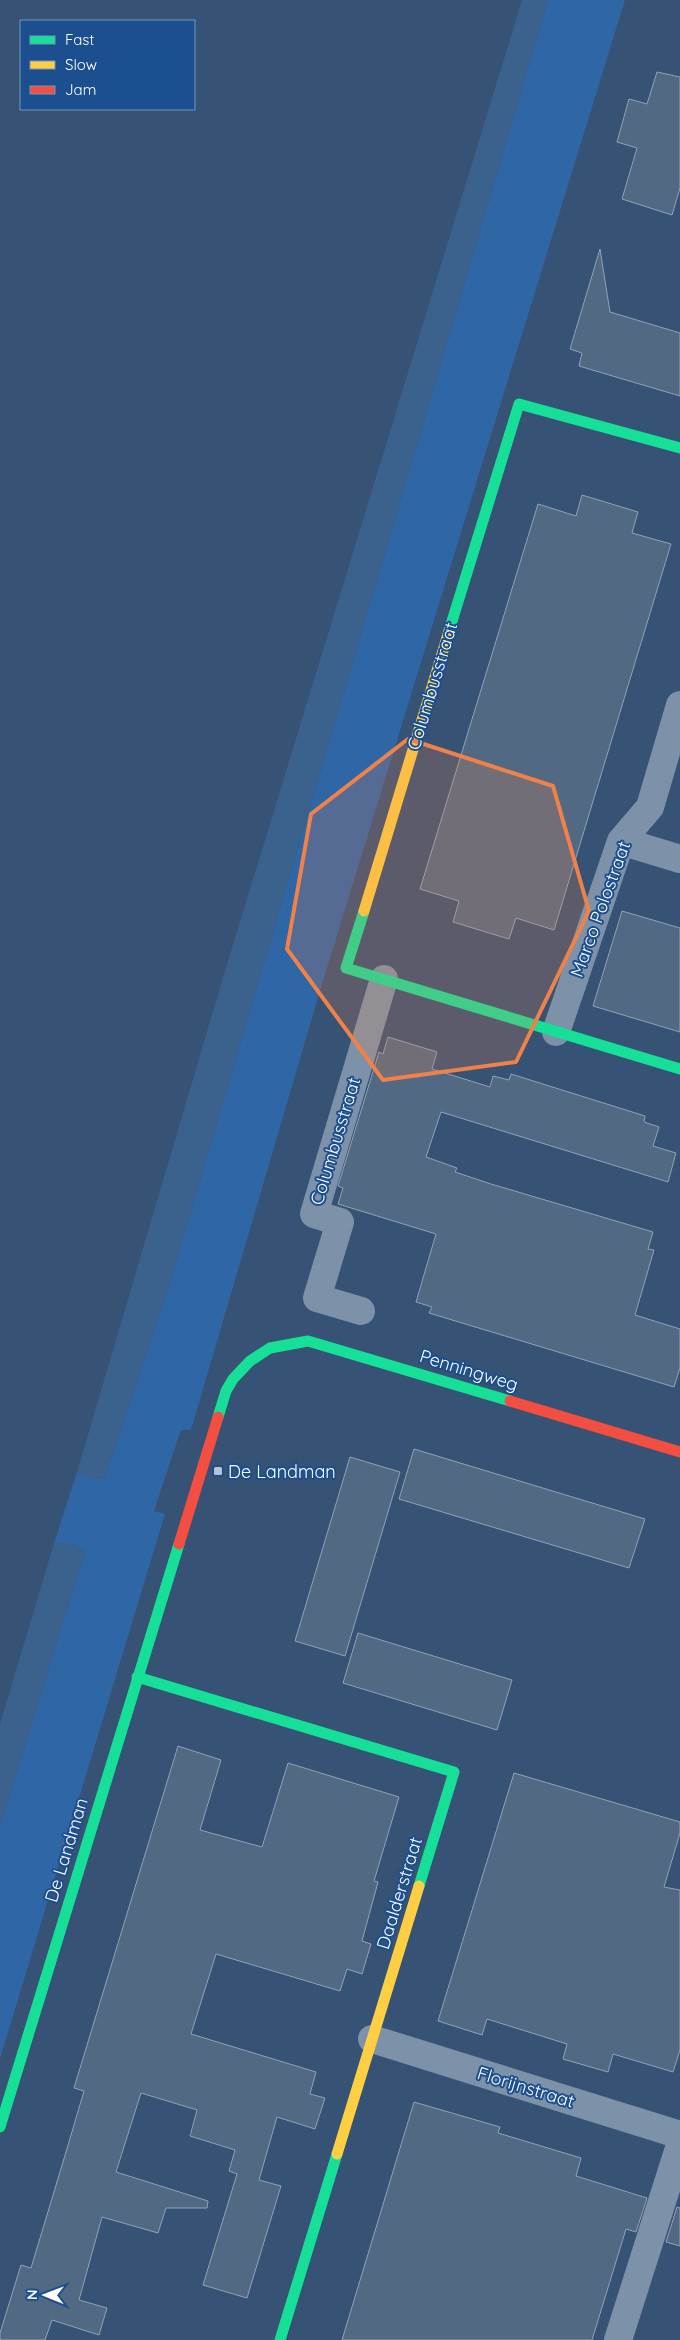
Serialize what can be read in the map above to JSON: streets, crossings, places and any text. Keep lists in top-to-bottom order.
{
  "streets": {
    "street": [
      "Columbusstraat",
      "Marco Polostraat",
      "Penningweg",
      "De Landman",
      "Daalderstraat",
      "Florijnstraat"
    ]
  },
  "crossings": [
    ["Penningweg", "De Landman"],
    ["De Landman", "Daalderstraat"],
    ["Daalderstraat", "Florijnstraat"]
  ],
  "places": {
    "transit": ["De Landman"]
  },
  "legend": ["Fast", "Slow", "Jam"],
  "north": "left"
}
